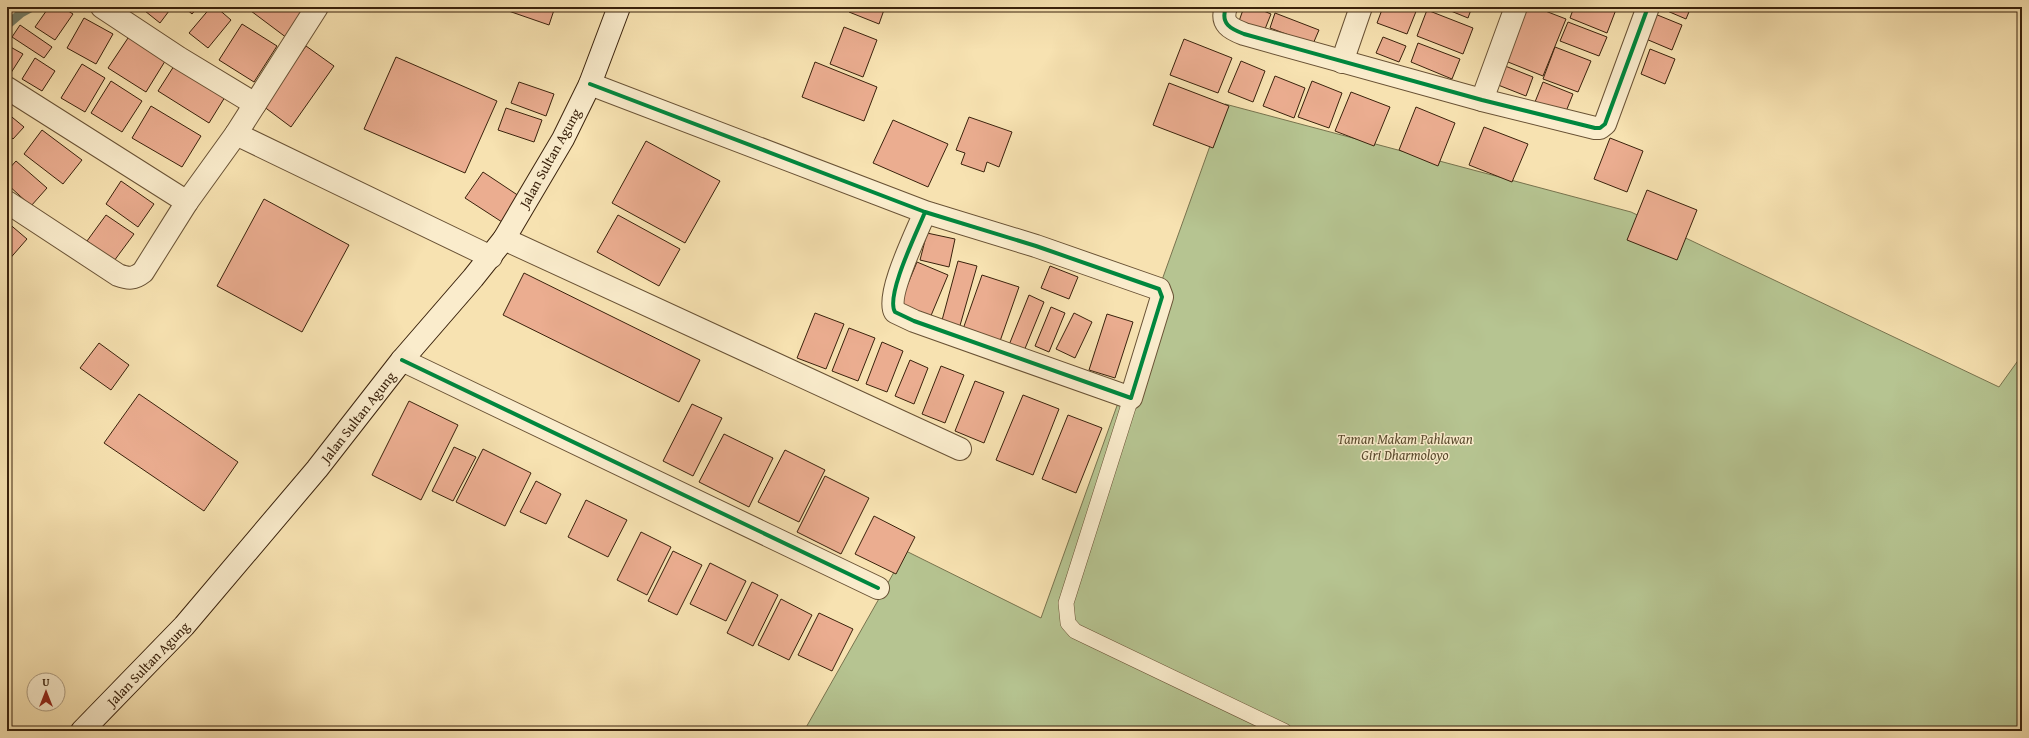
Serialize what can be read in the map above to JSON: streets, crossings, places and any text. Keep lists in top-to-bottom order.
{
  "streets": {
    "street": ["Jalan Sultan Agung"]
  },
  "parks": ["Taman Makam Pahlawan Giri Dharmoloyo"],
  "north": "top"
}
